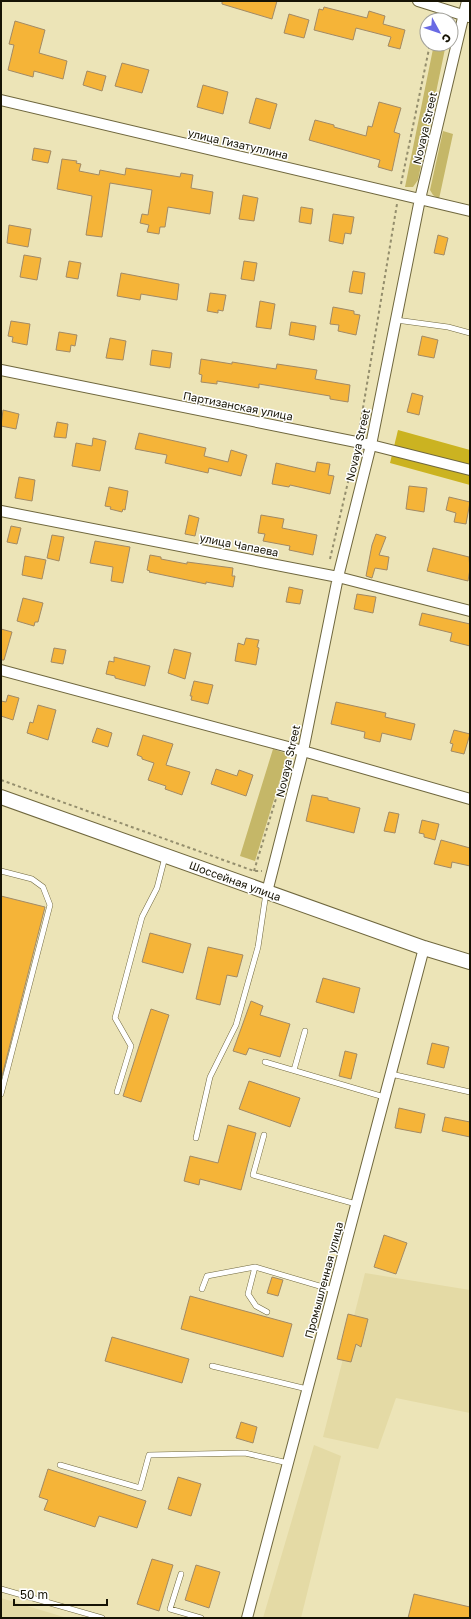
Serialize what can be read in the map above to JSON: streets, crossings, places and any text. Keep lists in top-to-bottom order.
{
  "streets": {
    "main road": ["Шоссейная улица"],
    "street": [
      "Novaya Street",
      "улица Гизатуллина",
      "Партизанская улица",
      "улица Чапаева",
      "Промышленная улица"
    ]
  },
  "crossings": [
    ["Novaya Street", "улица Гизатуллина"],
    ["Novaya Street", "Партизанская улица"],
    ["Novaya Street", "улица Чапаева"],
    ["Novaya Street", "Шоссейная улица"],
    ["Шоссейная улица", "Промышленная улица"]
  ],
  "scale_bar": "50 m",
  "north": "bottom right"
}
